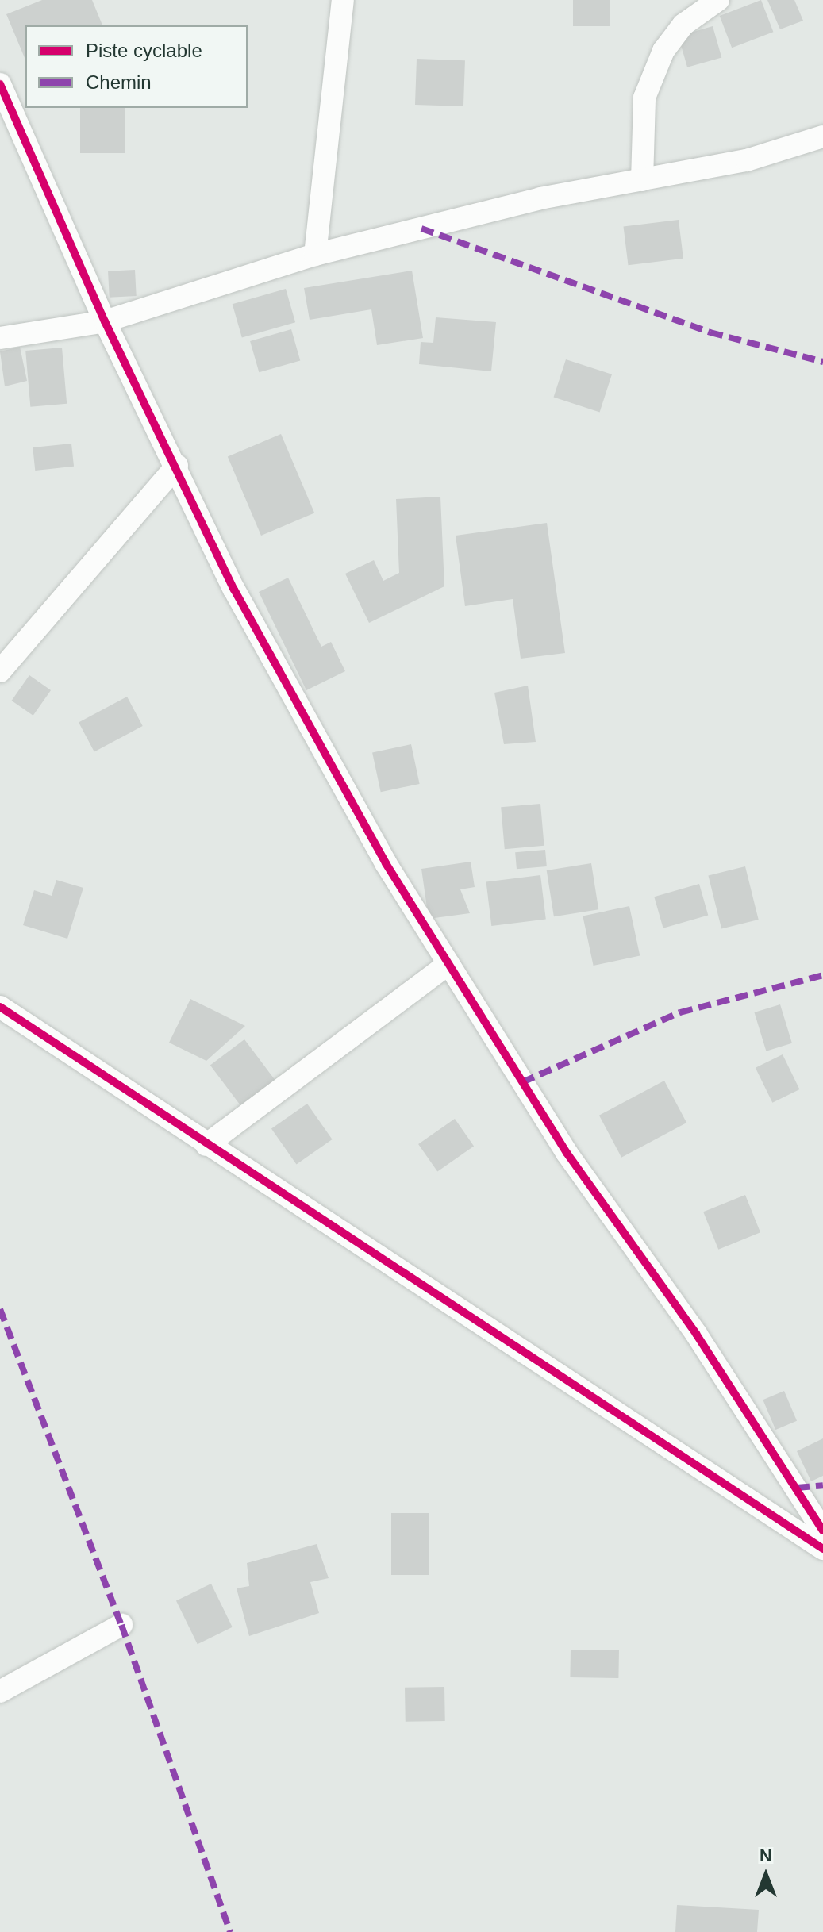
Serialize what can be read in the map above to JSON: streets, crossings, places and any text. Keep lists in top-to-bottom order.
{
  "legend": ["Piste cyclable", "Chemin"],
  "north": "top"
}
